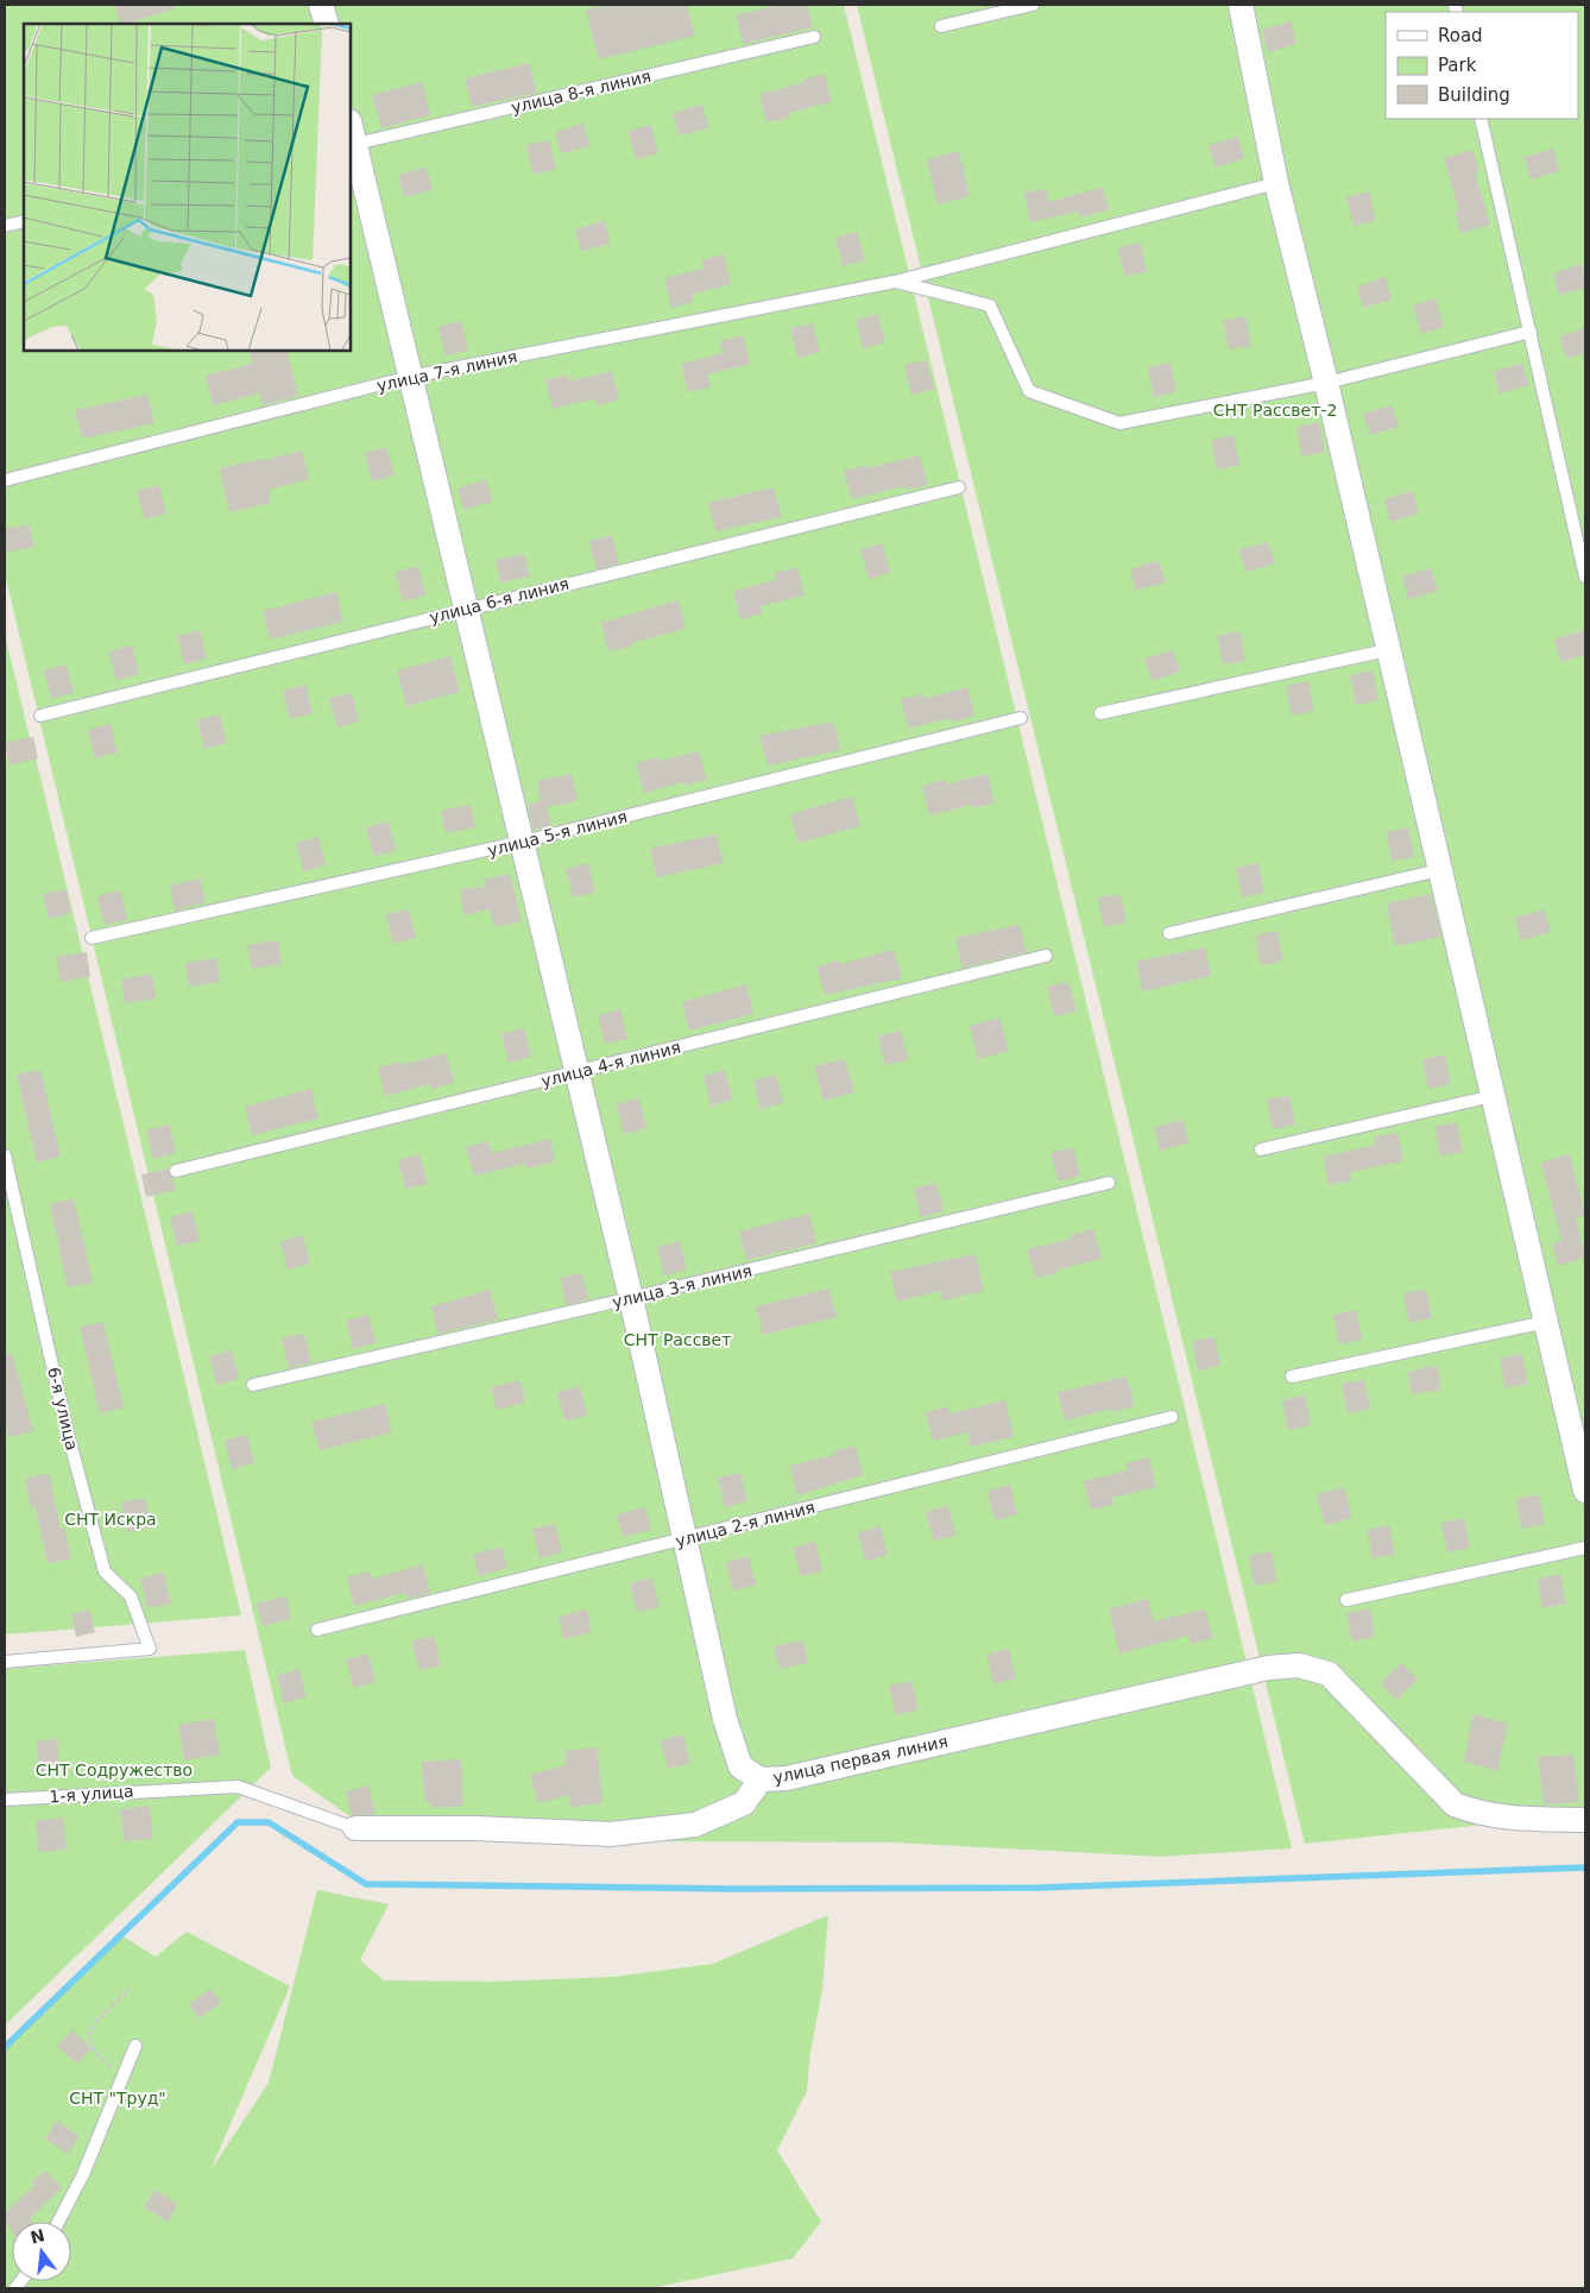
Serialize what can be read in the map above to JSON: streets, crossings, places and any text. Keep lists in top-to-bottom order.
{
  "streets": {
    "street": ["улица первая линия"],
    "lane": [
      "улица 8-я линия",
      "улица 7-я линия",
      "улица 6-я линия",
      "улица 5-я линия",
      "улица 4-я линия",
      "улица 3-я линия",
      "6-я улица",
      "улица 2-я линия",
      "1-я улица"
    ]
  },
  "crossings": [
    ["улица первая линия", "1-я улица"]
  ],
  "parks": [
    "СНТ Рассвет-2",
    "СНТ Рассвет",
    "СНТ Искра",
    "СНТ Содружество",
    "СНТ \"Труд\""
  ],
  "legend": ["Road", "Park", "Building"],
  "north": "top"
}
